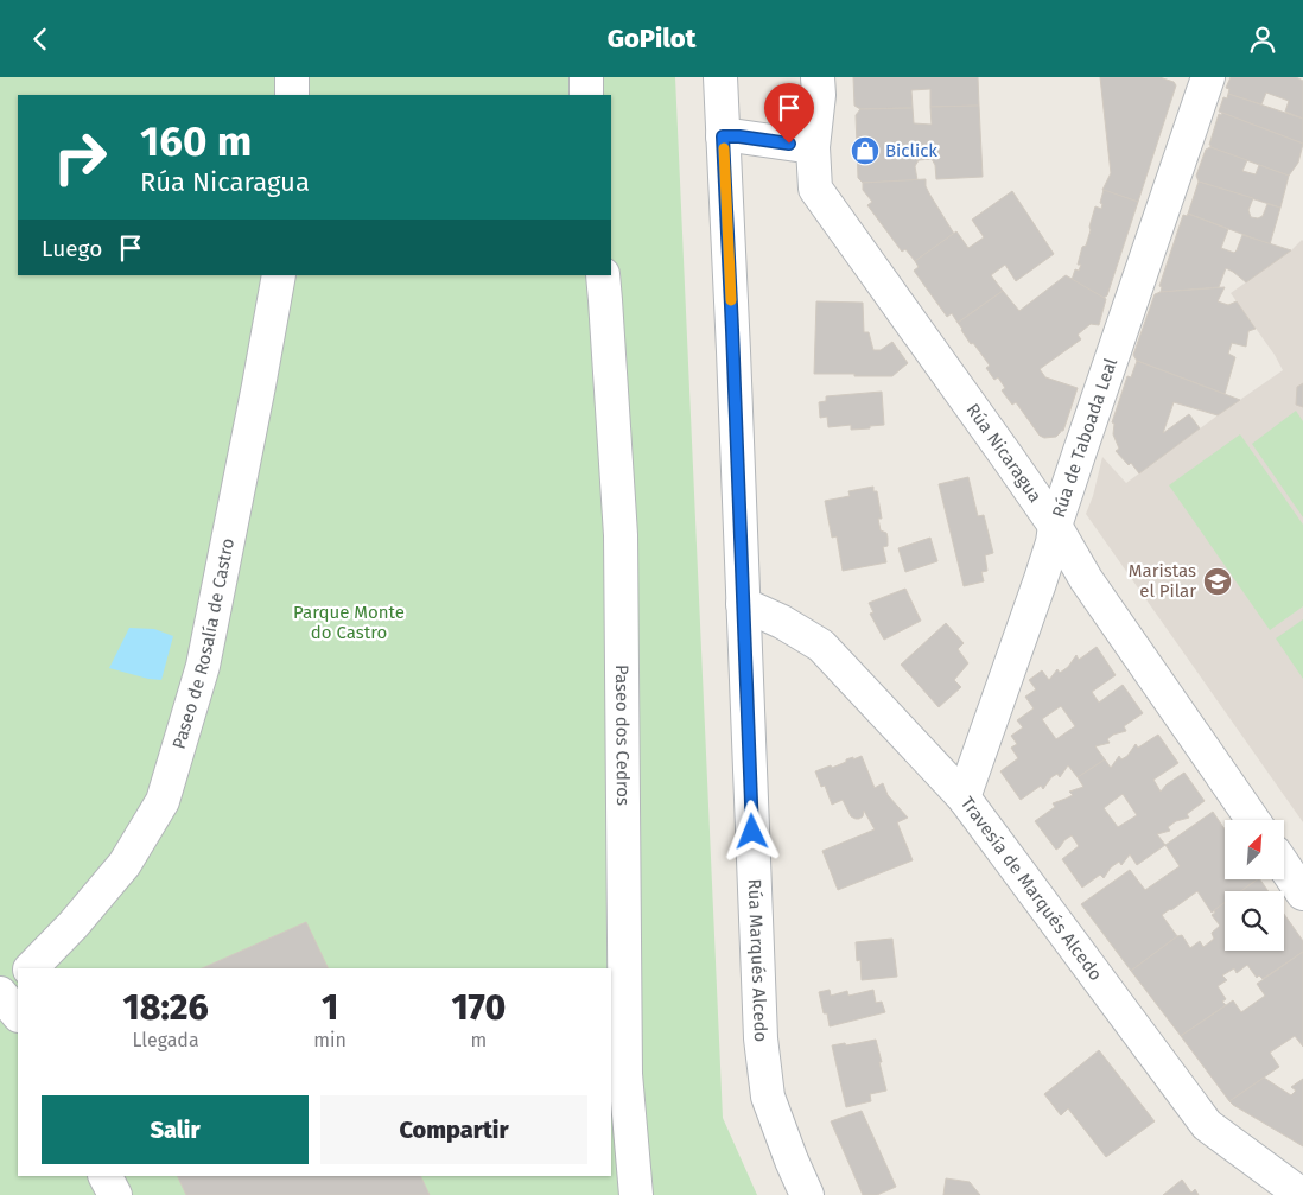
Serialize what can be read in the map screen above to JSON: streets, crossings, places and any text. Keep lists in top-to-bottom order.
{
  "streets": {
    "street": [
      "Rúa de Taboada Leal",
      "Rúa Nicaragua",
      "Paseo de Rosalía de Castro",
      "Paseo dos Cedros",
      "Travesía de Marqués Alcedo",
      "Rúa Marqués Alcedo"
    ]
  },
  "crossings": [
    ["Rúa de Taboada Leal", "Rúa Nicaragua"],
    ["Rúa de Taboada Leal", "Travesía de Marqués Alcedo"],
    ["Travesía de Marqués Alcedo", "Rúa Marqués Alcedo"]
  ],
  "parks": ["Parque Monte do Castro"],
  "places": {
    "shop": ["Biclick"],
    "school or university": ["Maristas el Pilar"]
  },
  "north": "top right",
  "page": {
    "header": "GoPilot",
    "turn": ["160 m", "Rúa Nicaragua"],
    "then": "Luego",
    "eta": [
      "18:26",
      "Llegada",
      "1",
      "min",
      "170",
      "m"
    ],
    "buttons": ["Salir", "Compartir"]
  }
}
